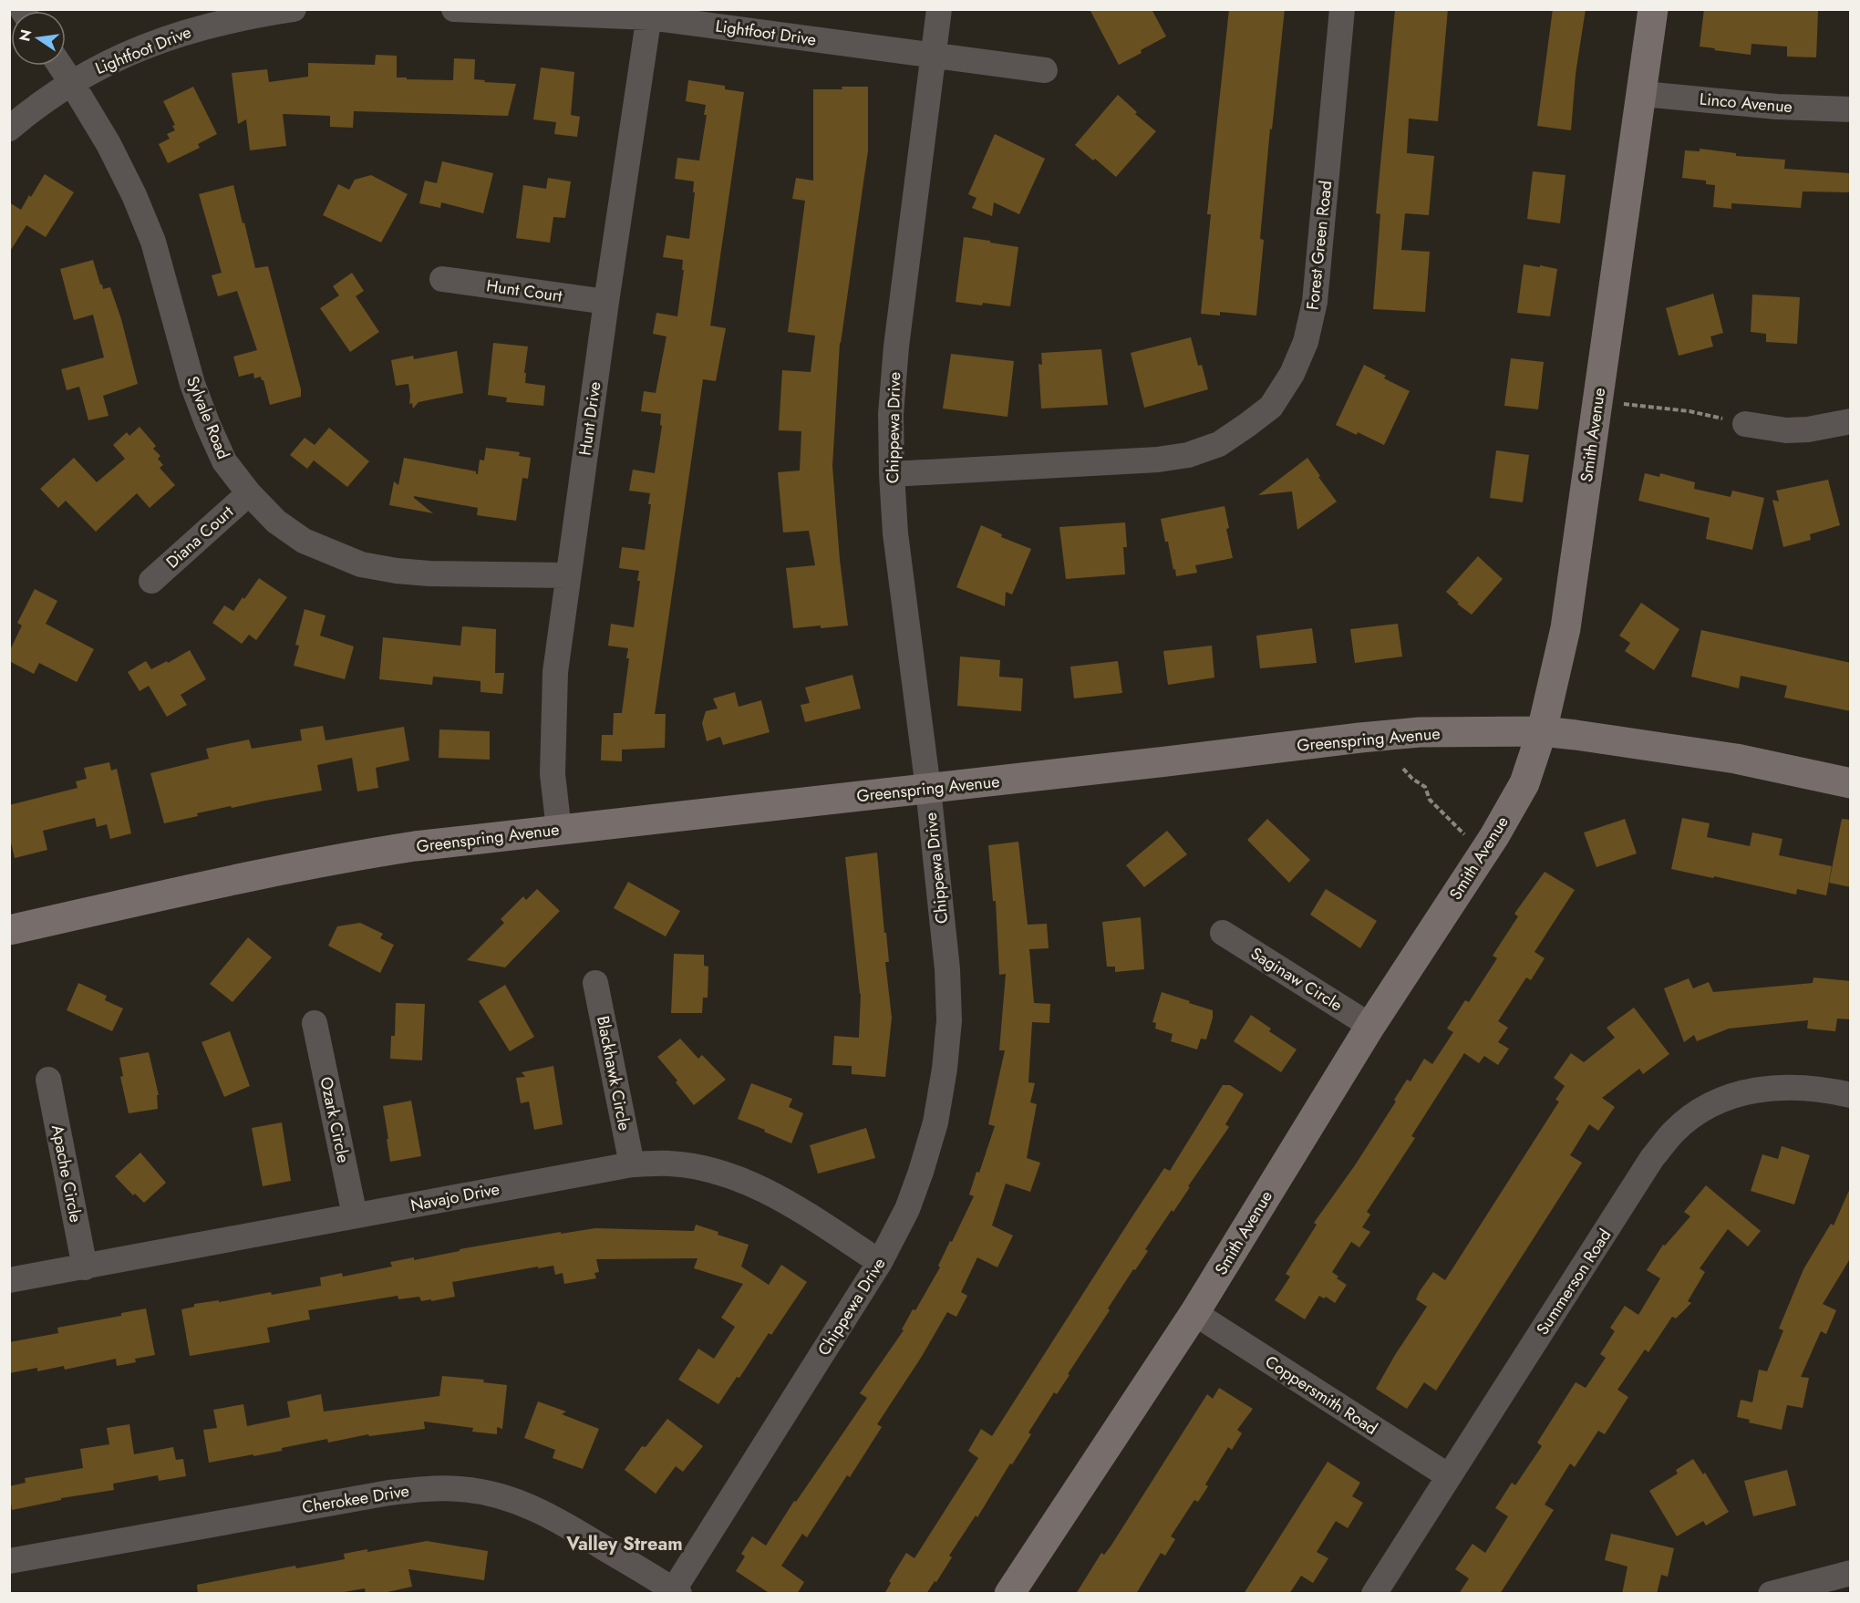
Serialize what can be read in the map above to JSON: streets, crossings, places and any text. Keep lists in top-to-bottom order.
{
  "streets": {
    "main road": ["Smith Avenue", "Greenspring Avenue"],
    "street": [
      "Lightfoot Drive",
      "Linco Avenue",
      "Forest Green Road",
      "Hunt Court",
      "Sylvale Road",
      "Hunt Drive",
      "Chippewa Drive",
      "Diana Court",
      "Saginaw Circle",
      "Blackhawk Circle",
      "Ozark Circle",
      "Apache Circle",
      "Navajo Drive",
      "Summerson Road",
      "Coppersmith Road",
      "Cherokee Drive"
    ]
  },
  "crossings": [
    ["Lightfoot Drive", "Sylvale Road"],
    ["Lightfoot Drive", "Hunt Drive"],
    ["Lightfoot Drive", "Chippewa Drive"],
    ["Linco Avenue", "Smith Avenue"],
    ["Forest Green Road", "Chippewa Drive"],
    ["Hunt Court", "Hunt Drive"],
    ["Sylvale Road", "Hunt Drive"],
    ["Sylvale Road", "Diana Court"],
    ["Hunt Drive", "Greenspring Avenue"],
    ["Chippewa Drive", "Greenspring Avenue"],
    ["Chippewa Drive", "Navajo Drive"],
    ["Chippewa Drive", "Cherokee Drive"],
    ["Smith Avenue", "Greenspring Avenue"],
    ["Smith Avenue", "Saginaw Circle"],
    ["Smith Avenue", "Coppersmith Road"],
    ["Blackhawk Circle", "Navajo Drive"],
    ["Ozark Circle", "Navajo Drive"],
    ["Apache Circle", "Navajo Drive"],
    ["Summerson Road", "Coppersmith Road"]
  ],
  "districts": ["Valley Stream"],
  "north": "left"
}
